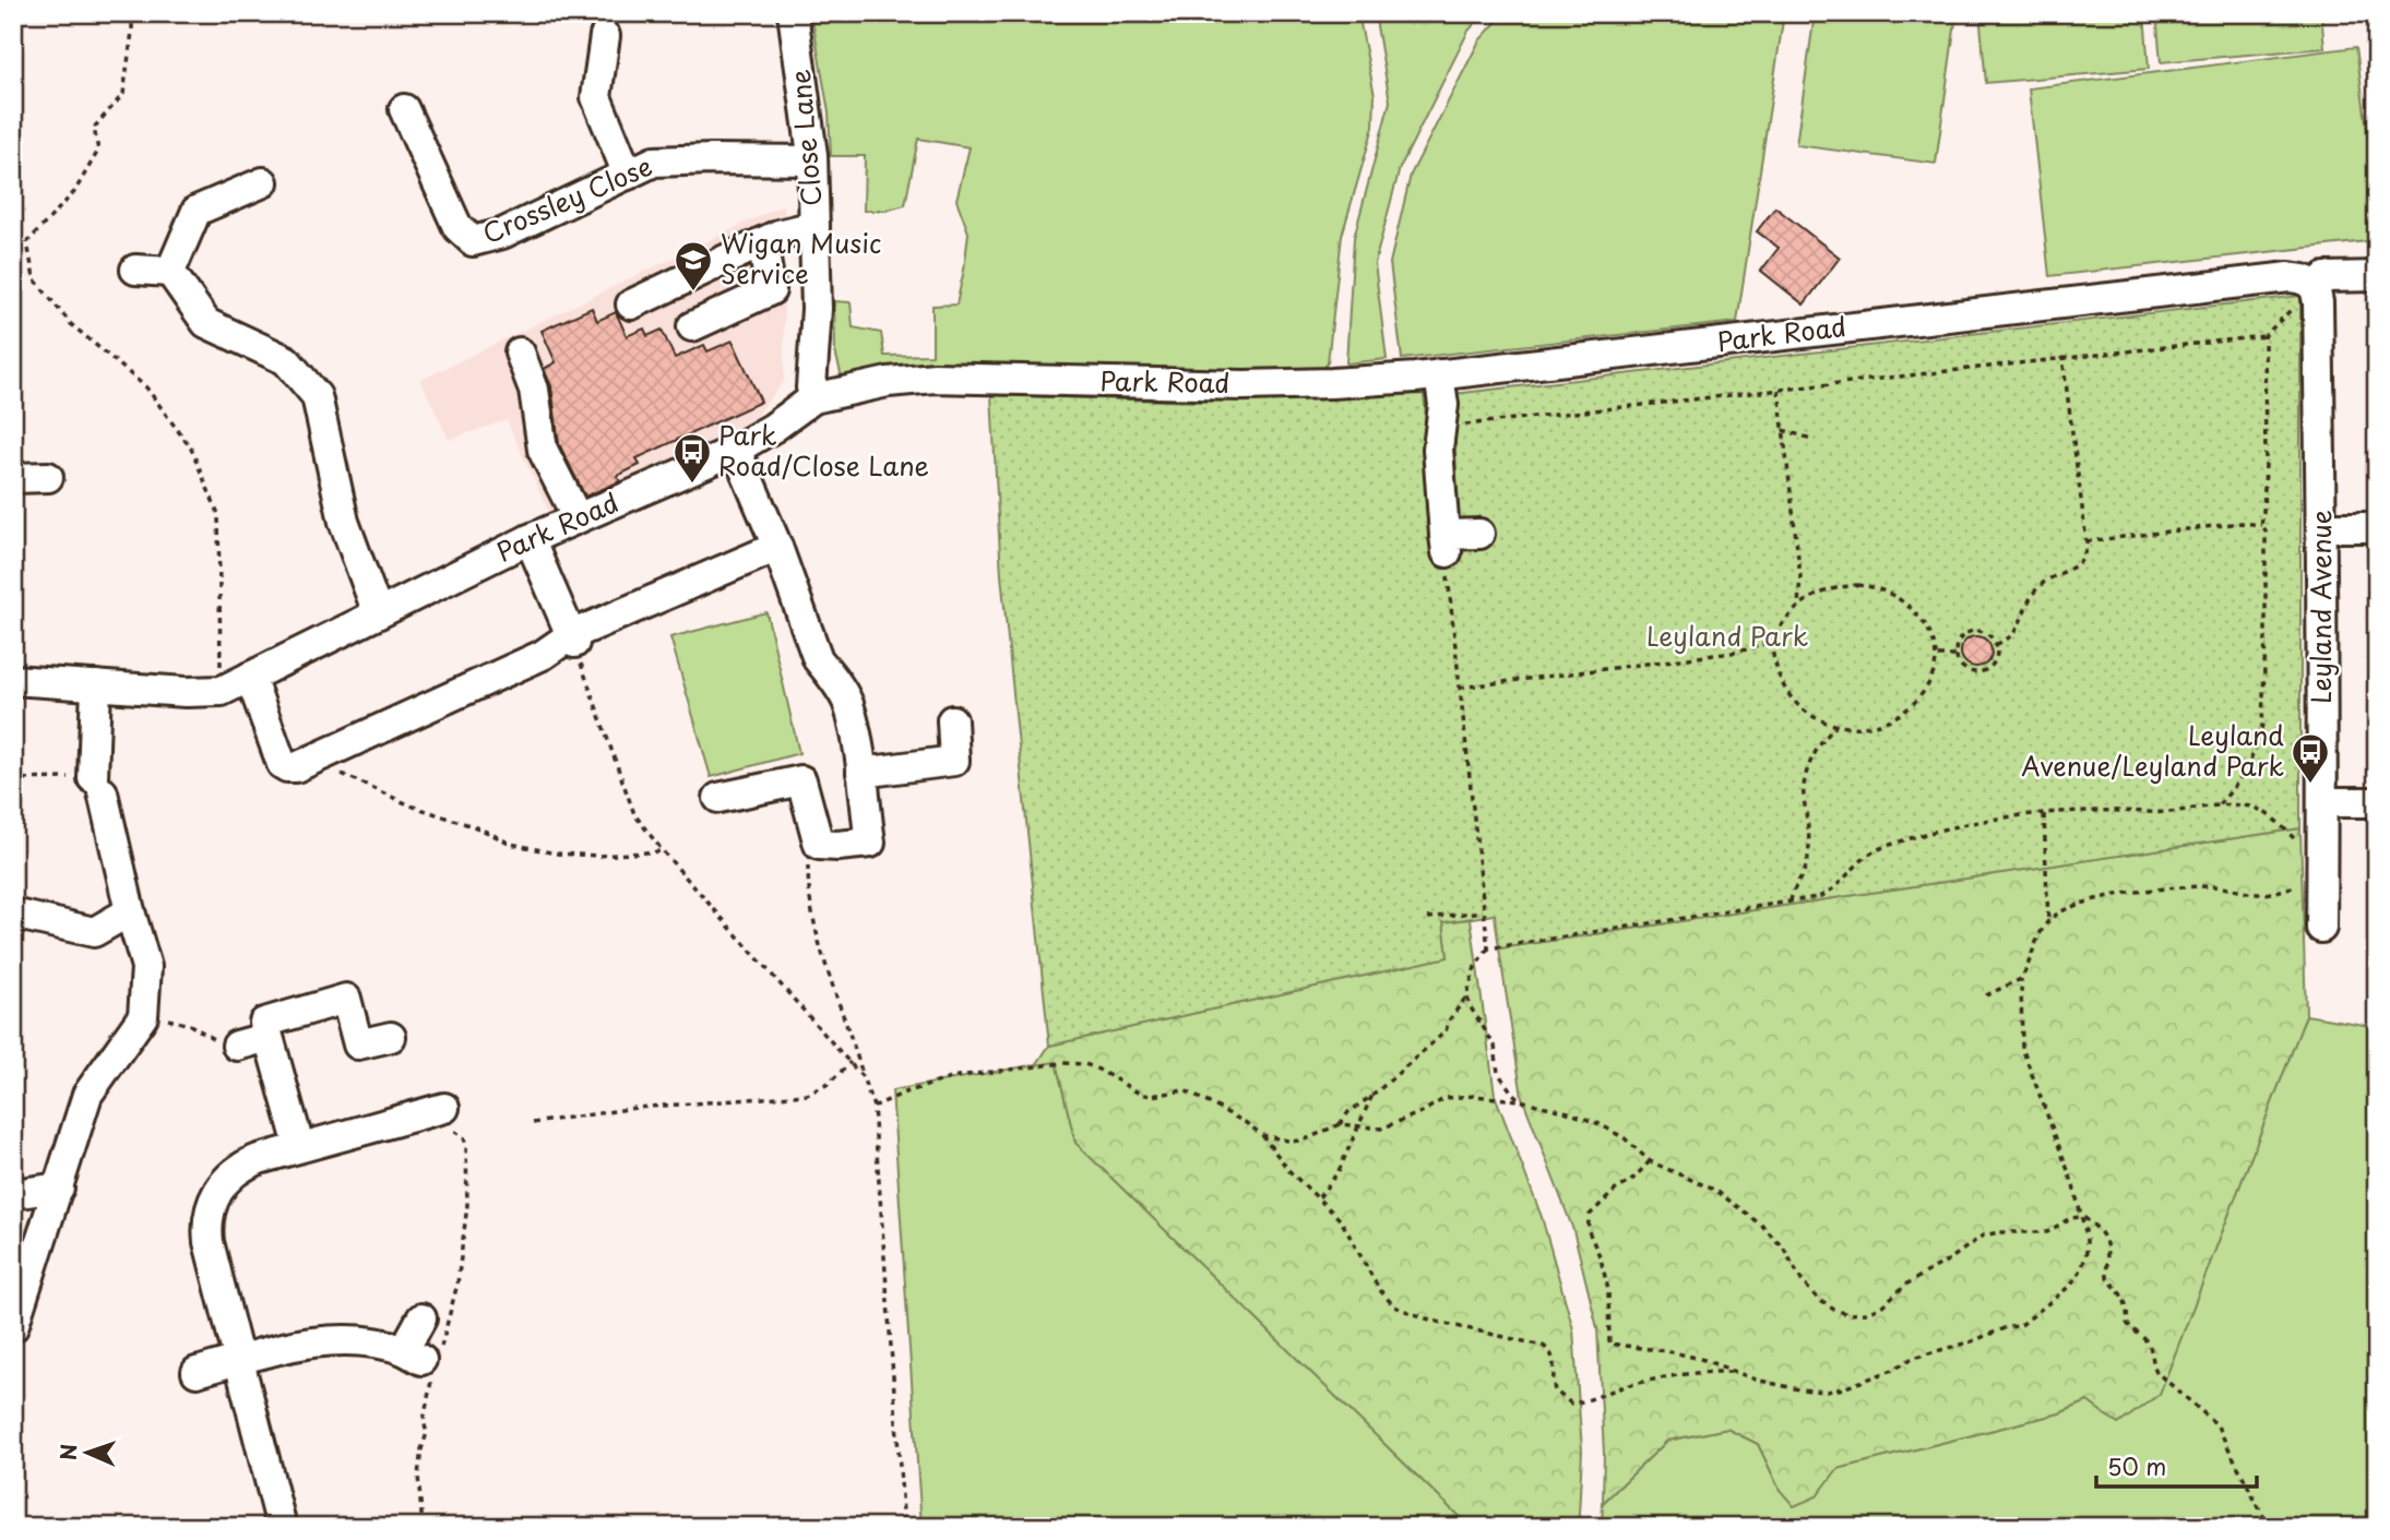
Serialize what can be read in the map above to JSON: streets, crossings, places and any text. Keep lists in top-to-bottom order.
{
  "streets": {
    "street": [
      "Close Lane",
      "Crossley Close",
      "Park Road",
      "Leyland Avenue"
    ]
  },
  "crossings": [
    ["Close Lane", "Crossley Close"],
    ["Close Lane", "Park Road"],
    ["Park Road", "Leyland Avenue"]
  ],
  "parks": ["Leyland Park"],
  "places": {
    "school or university": ["Wigan Music Service"],
    "bus stop": ["Park Road/Close Lane", "Leyland Avenue/Leyland Park"]
  },
  "scale_bar": "50 m",
  "north": "left"
}
